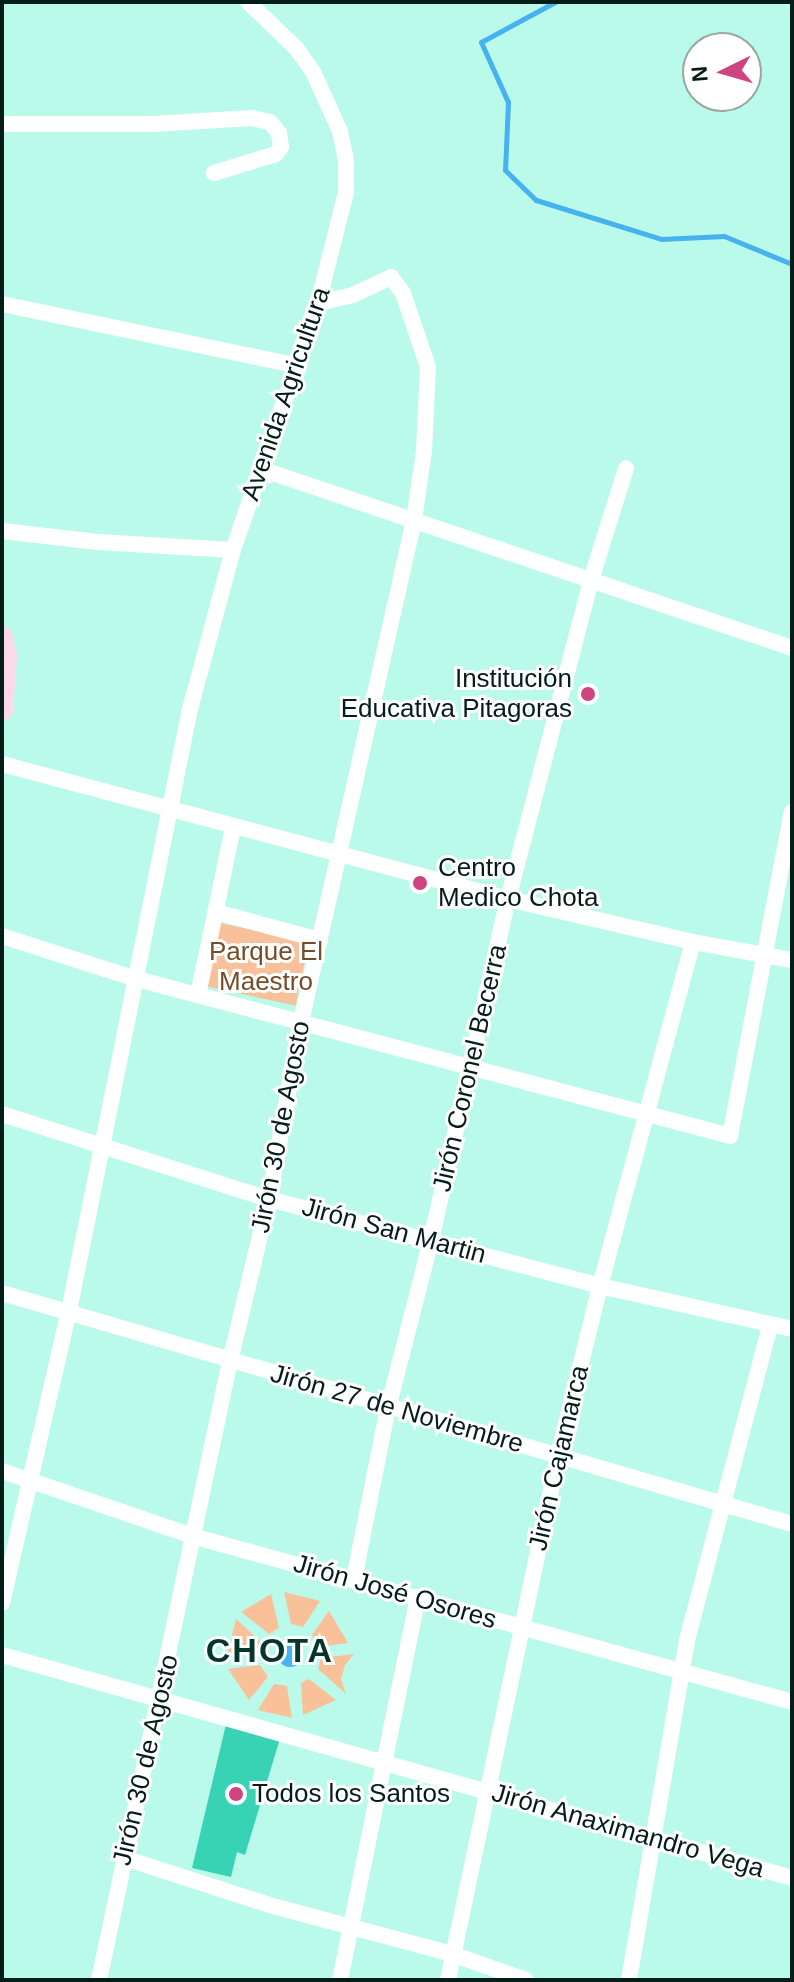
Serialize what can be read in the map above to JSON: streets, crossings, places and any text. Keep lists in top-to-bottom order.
{
  "streets": {
    "street": [
      "Avenida Agricultura",
      "Jirón Coronel Becerra",
      "Jirón 30 de Agosto",
      "Jirón San Martin",
      "Jirón 27 de Noviembre",
      "Jirón Cajamarca",
      "Jirón José Osores",
      "Jirón Anaximandro Vega"
    ]
  },
  "crossings": [
    ["Avenida Agricultura", "Jirón 30 de Agosto"],
    ["Avenida Agricultura", "Jirón San Martin"],
    ["Avenida Agricultura", "Jirón 27 de Noviembre"],
    ["Avenida Agricultura", "Jirón José Osores"],
    ["Jirón Coronel Becerra", "Jirón San Martin"],
    ["Jirón Coronel Becerra", "Jirón 27 de Noviembre"],
    ["Jirón Coronel Becerra", "Jirón José Osores"],
    ["Jirón 30 de Agosto", "Jirón San Martin"],
    ["Jirón 30 de Agosto", "Jirón 27 de Noviembre"],
    ["Jirón 30 de Agosto", "Jirón José Osores"],
    ["Jirón 30 de Agosto", "Jirón Anaximandro Vega"],
    ["Jirón San Martin", "Jirón Cajamarca"],
    ["Jirón 27 de Noviembre", "Jirón Cajamarca"],
    ["Jirón Cajamarca", "Jirón José Osores"],
    ["Jirón Cajamarca", "Jirón Anaximandro Vega"]
  ],
  "districts": ["CHOTA"],
  "parks": ["Parque El Maestro"],
  "places": ["Institución Educativa Pitagoras", "Centro Medico Chota", "Todos los Santos"],
  "north": "left"
}
